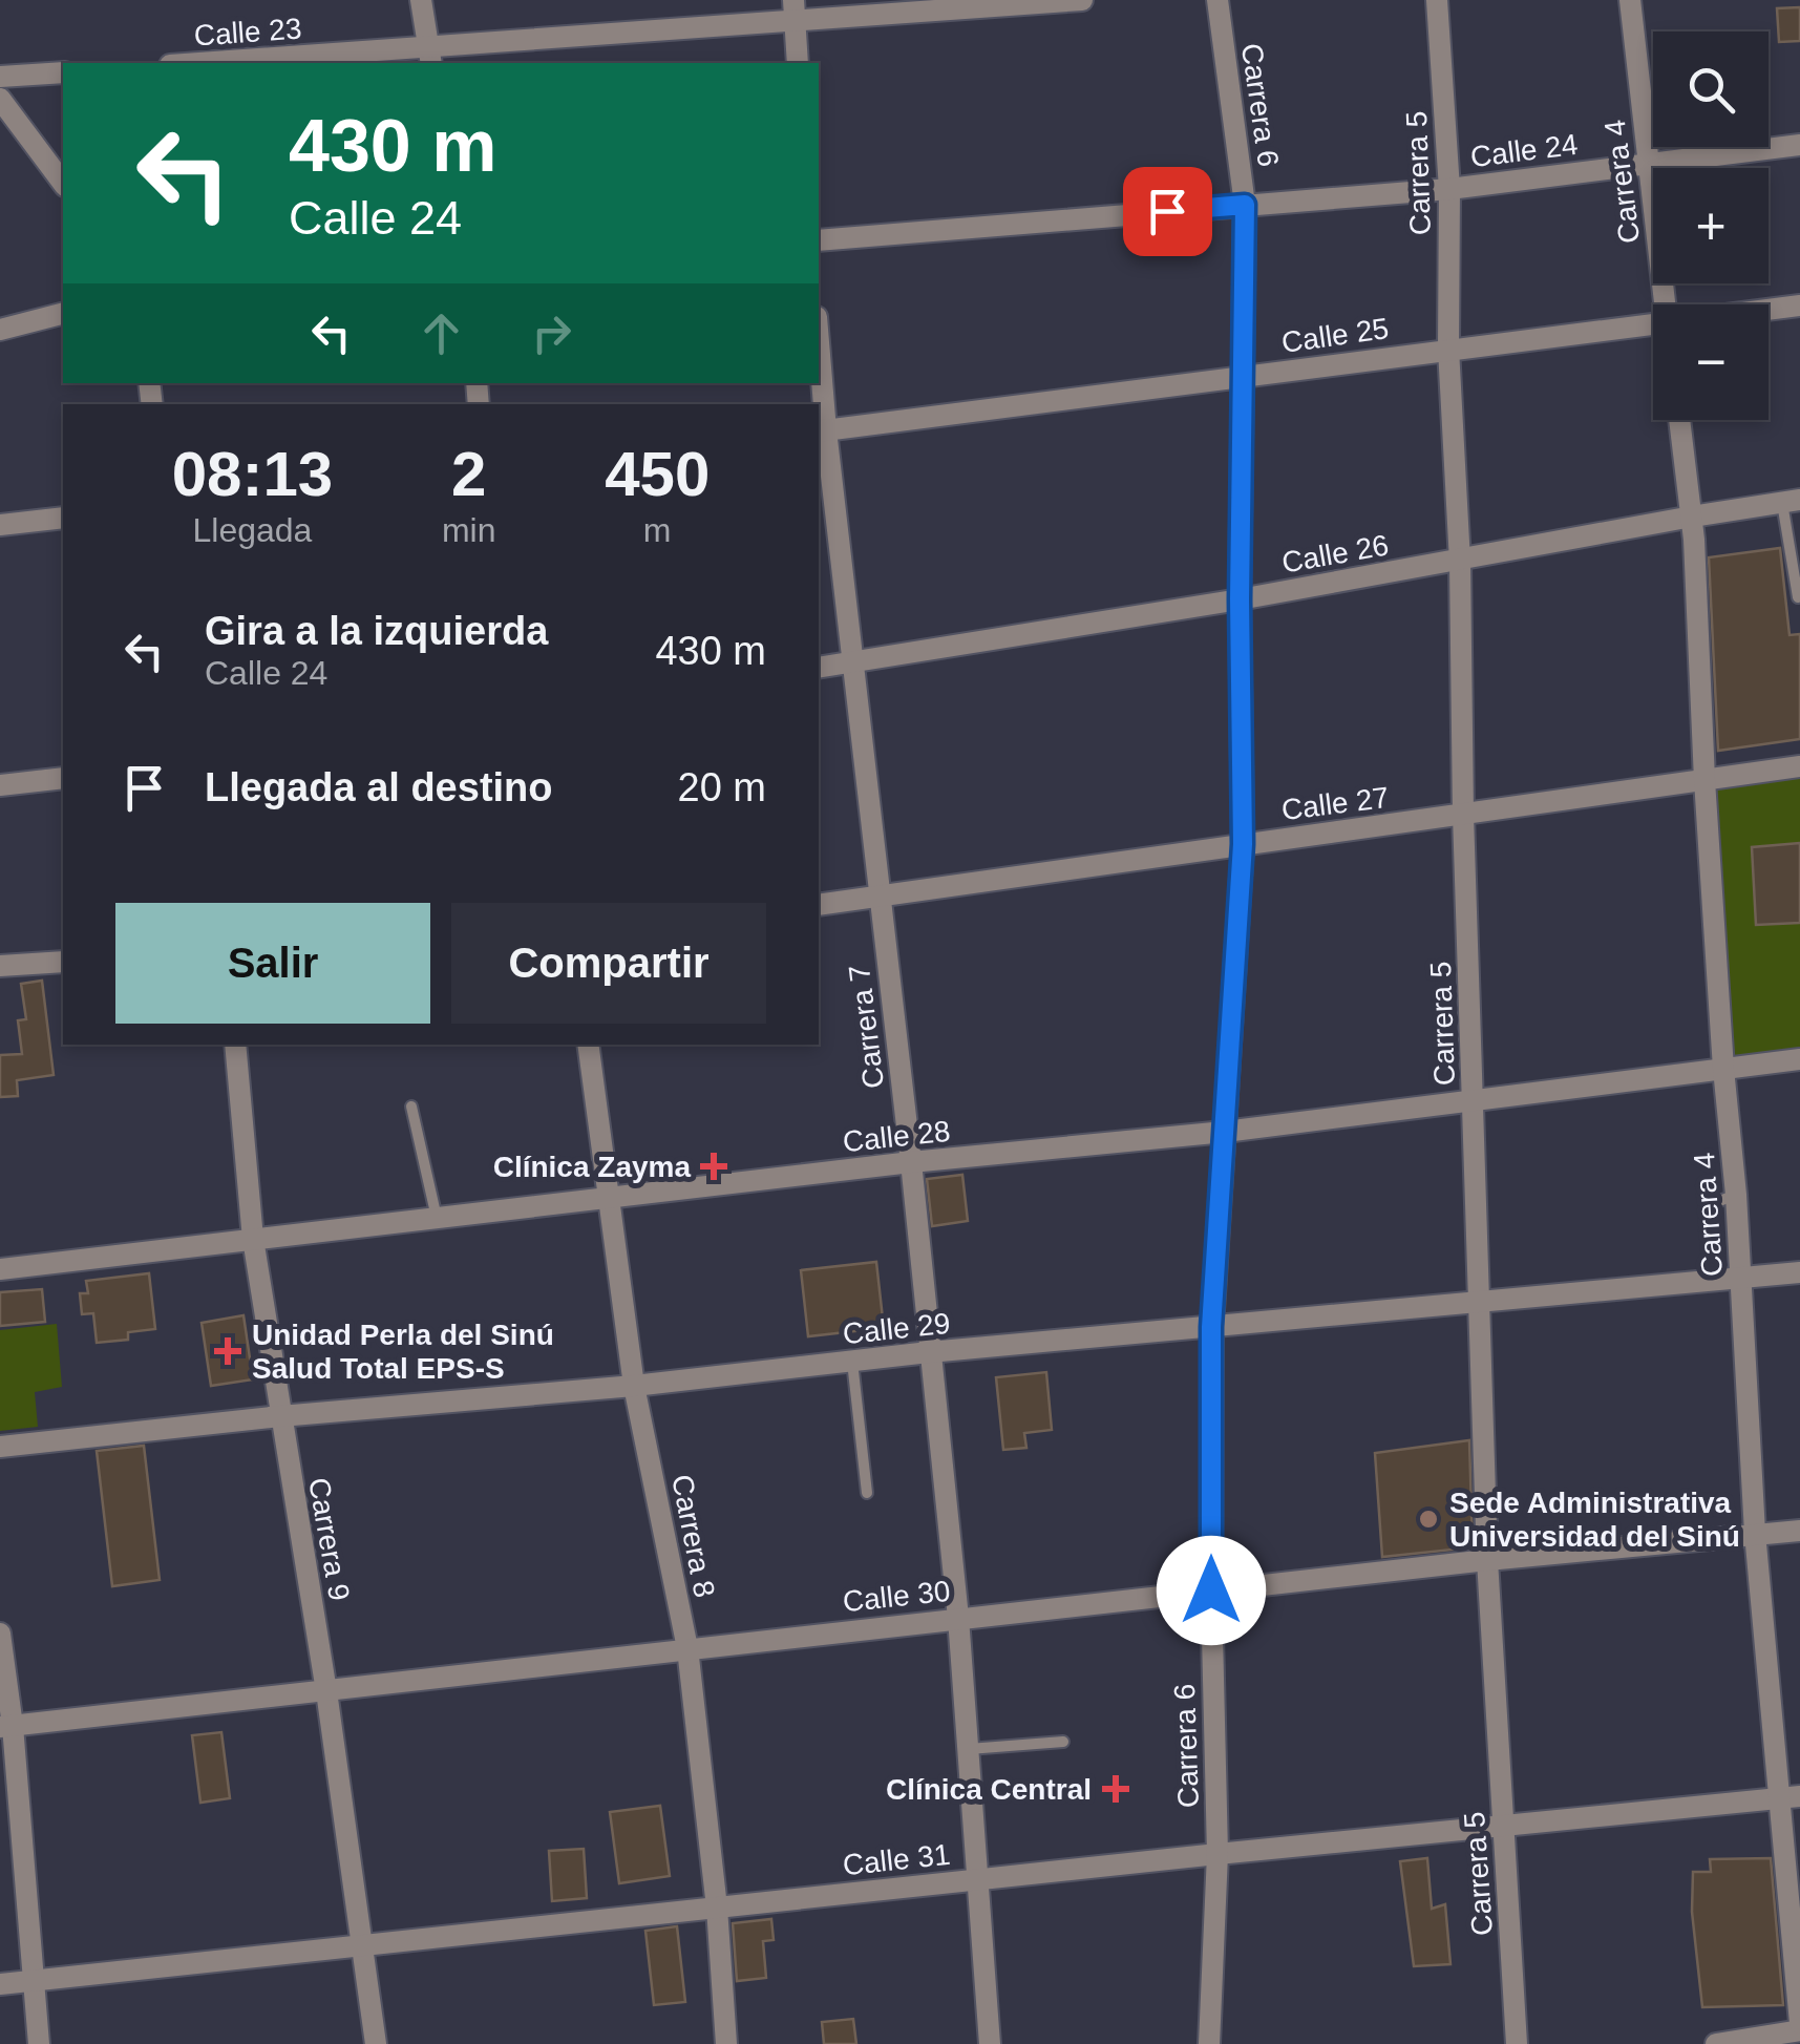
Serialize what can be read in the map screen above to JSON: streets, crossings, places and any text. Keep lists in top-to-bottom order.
{
  "streets": {
    "street": [
      "Calle 23",
      "Carrera 6",
      "Calle 24",
      "Carrera 5",
      "Carrera 4",
      "Calle 25",
      "Calle 26",
      "Calle 27",
      "Carrera 7",
      "Calle 28",
      "Calle 29",
      "Carrera 8",
      "Carrera 9",
      "Calle 30",
      "Calle 31"
    ]
  },
  "crossings": [
    ["Carrera 6", "Calle 24"],
    ["Carrera 6", "Calle 25"],
    ["Carrera 6", "Calle 26"],
    ["Carrera 6", "Calle 27"],
    ["Carrera 6", "Calle 28"],
    ["Carrera 6", "Calle 29"],
    ["Carrera 6", "Calle 30"],
    ["Carrera 6", "Calle 31"],
    ["Calle 24", "Carrera 5"],
    ["Calle 24", "Carrera 4"],
    ["Carrera 5", "Calle 25"],
    ["Carrera 5", "Calle 26"],
    ["Carrera 5", "Calle 27"],
    ["Carrera 5", "Calle 28"],
    ["Carrera 5", "Calle 29"],
    ["Carrera 5", "Calle 30"],
    ["Carrera 5", "Calle 31"],
    ["Carrera 4", "Calle 26"],
    ["Carrera 4", "Calle 27"],
    ["Carrera 4", "Calle 28"],
    ["Carrera 4", "Calle 29"],
    ["Carrera 4", "Calle 30"],
    ["Carrera 4", "Calle 31"],
    ["Calle 25", "Carrera 7"],
    ["Calle 26", "Carrera 7"],
    ["Calle 27", "Carrera 7"],
    ["Carrera 7", "Calle 28"],
    ["Carrera 7", "Calle 29"],
    ["Carrera 7", "Calle 30"],
    ["Carrera 7", "Calle 31"],
    ["Calle 28", "Carrera 8"],
    ["Calle 28", "Carrera 9"],
    ["Calle 29", "Carrera 8"],
    ["Calle 29", "Carrera 9"],
    ["Carrera 8", "Calle 30"],
    ["Carrera 8", "Calle 31"],
    ["Carrera 9", "Calle 30"],
    ["Carrera 9", "Calle 31"]
  ],
  "places": {
    "health": ["Clínica Zayma", "Unidad Perla del Sinú Salud Total EPS-S", "Clínica Central"],
    "other": ["Sede Administrativa Universidad del Sinú"]
  },
  "page": {
    "map_buttons": ["+", "−"],
    "turn": ["430 m", "Calle 24"],
    "eta": [
      "08:13",
      "Llegada",
      "2",
      "min",
      "450",
      "m"
    ],
    "list": [
      {
        "name": "Gira a la izquierda",
        "note": "Calle 24",
        "value": "430 m"
      },
      {
        "name": "Llegada al destino",
        "value": "20 m"
      }
    ],
    "buttons": ["Salir", "Compartir"]
  }
}
